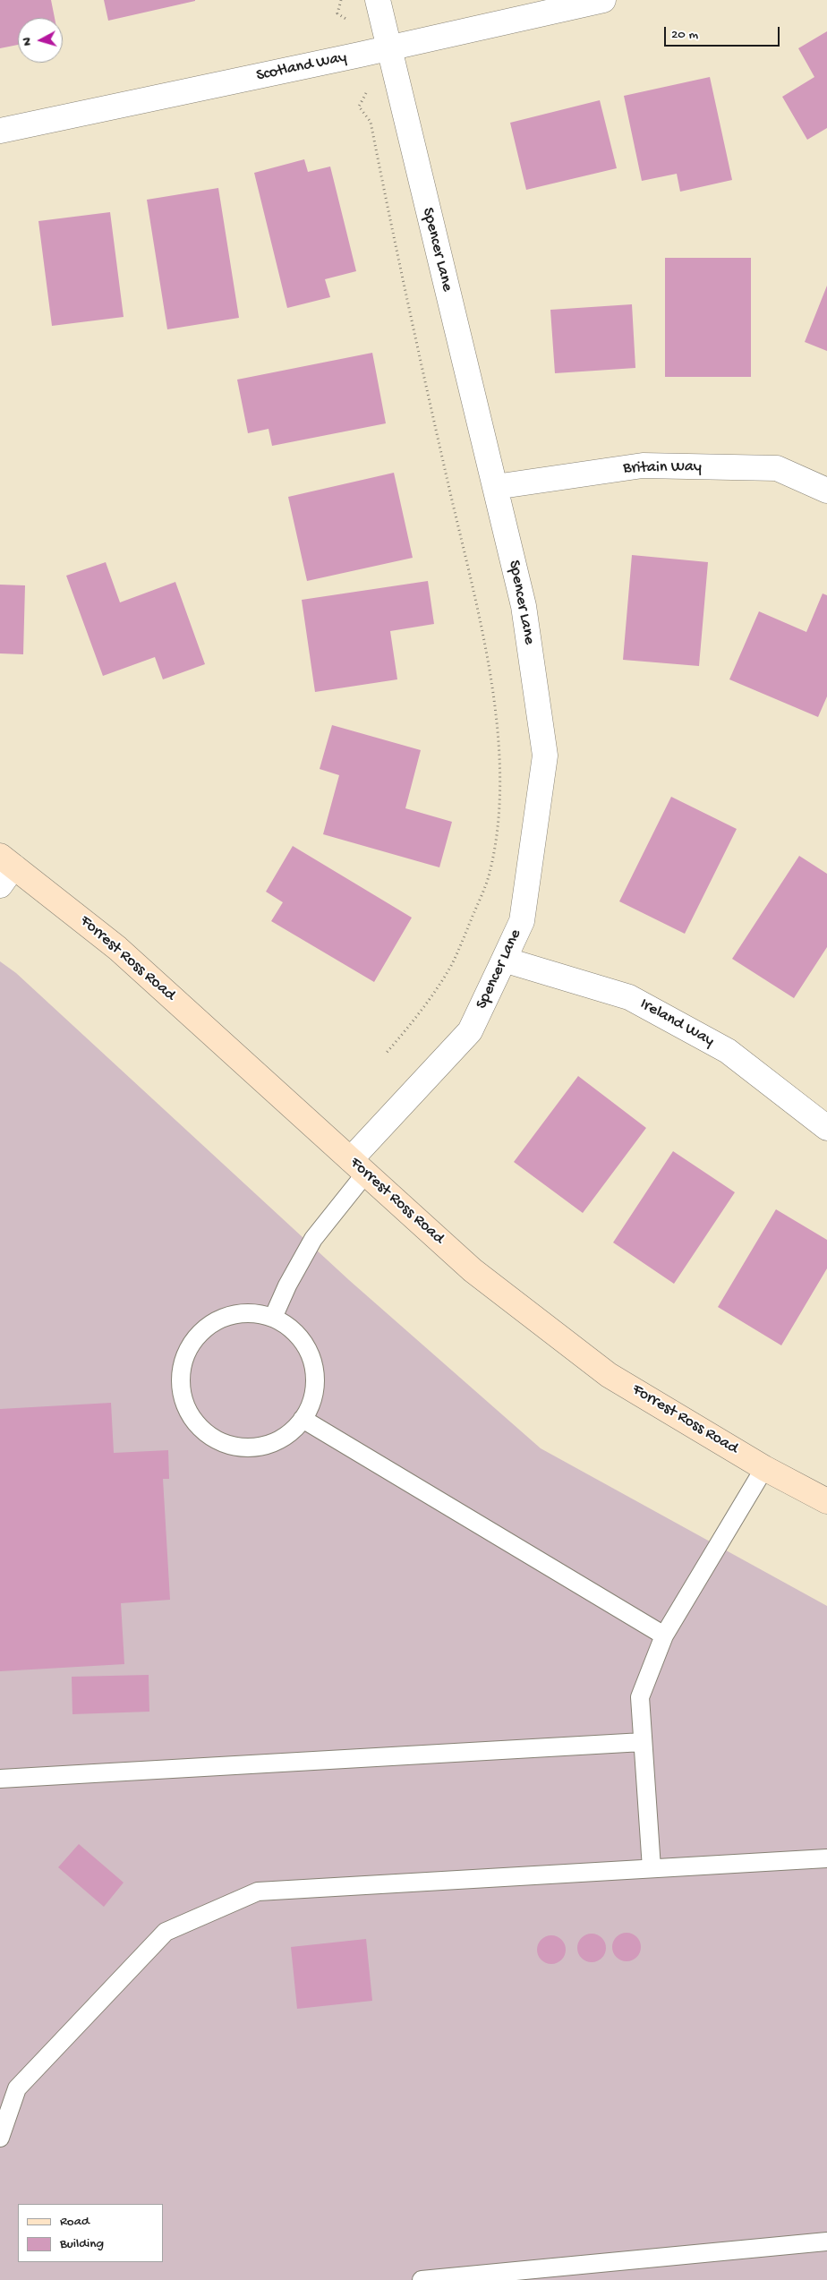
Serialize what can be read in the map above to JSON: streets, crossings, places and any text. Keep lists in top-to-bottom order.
{
  "streets": {
    "street": [
      "Scotland Way",
      "Spencer Lane",
      "Britain Way",
      "Forrest Ross Road",
      "Ireland Way"
    ]
  },
  "crossings": [
    ["Scotland Way", "Spencer Lane"],
    ["Spencer Lane", "Britain Way"],
    ["Spencer Lane", "Forrest Ross Road"],
    ["Spencer Lane", "Ireland Way"]
  ],
  "legend": ["Road", "Building"],
  "scale_bar": "20 m",
  "north": "left"
}
